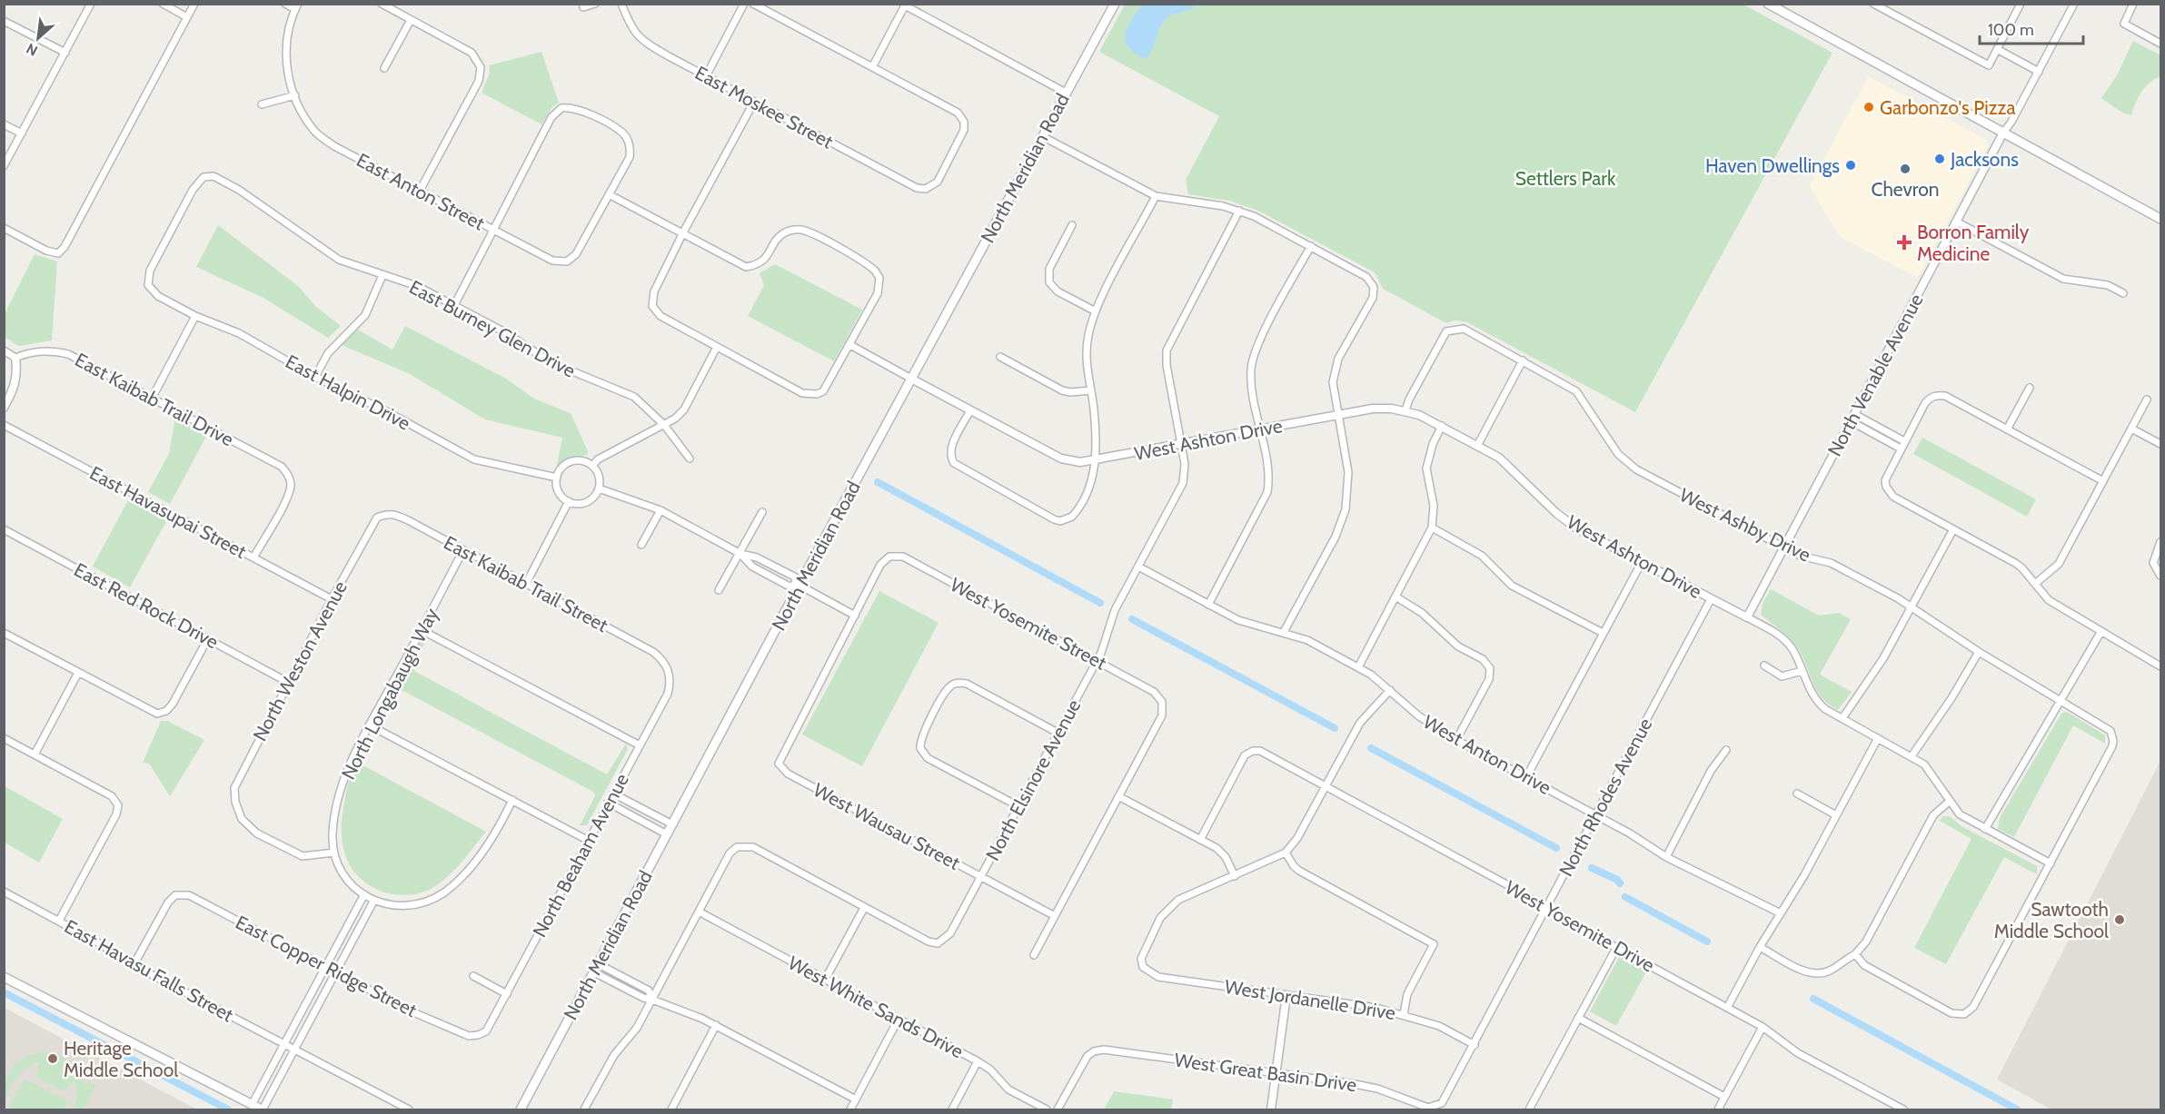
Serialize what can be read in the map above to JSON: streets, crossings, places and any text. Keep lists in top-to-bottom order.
{
  "streets": {
    "main road": ["North Meridian Road"],
    "street": [
      "East Moskee Street",
      "East Anton Street",
      "East Burney Glen Drive",
      "North Venable Avenue",
      "East Halpin Drive",
      "East Kaibab Trail Drive",
      "West Ashton Drive",
      "East Havasupai Street",
      "West Ashby Drive",
      "East Kaibab Trail Street",
      "East Red Rock Drive",
      "West Yosemite Street",
      "North Weston Avenue",
      "North Longabaugh Way",
      "West Anton Drive",
      "North Elsinore Avenue",
      "North Rhodes Avenue",
      "West Wausau Street",
      "North Beaham Avenue",
      "West Yosemite Drive",
      "East Copper Ridge Street",
      "East Havasu Falls Street",
      "West Jordanelle Drive",
      "West White Sands Drive",
      "West Great Basin Drive"
    ]
  },
  "crossings": [
    ["North Meridian Road", "West Ashton Drive"],
    ["East Burney Glen Drive", "East Halpin Drive"],
    ["North Venable Avenue", "West Ashton Drive"],
    ["North Venable Avenue", "West Ashby Drive"],
    ["East Kaibab Trail Drive", "East Havasupai Street"],
    ["West Ashton Drive", "West Ashby Drive"],
    ["West Ashton Drive", "North Elsinore Avenue"],
    ["West Ashton Drive", "North Rhodes Avenue"],
    ["East Havasupai Street", "North Weston Avenue"],
    ["East Kaibab Trail Street", "North Weston Avenue"],
    ["East Kaibab Trail Street", "North Longabaugh Way"],
    ["East Kaibab Trail Street", "North Beaham Avenue"],
    ["East Red Rock Drive", "North Weston Avenue"],
    ["West Yosemite Street", "North Elsinore Avenue"],
    ["West Yosemite Street", "West Wausau Street"],
    ["North Weston Avenue", "North Longabaugh Way"],
    ["West Anton Drive", "North Elsinore Avenue"],
    ["West Anton Drive", "North Rhodes Avenue"],
    ["North Elsinore Avenue", "West Wausau Street"],
    ["North Rhodes Avenue", "West Yosemite Drive"],
    ["North Rhodes Avenue", "West Jordanelle Drive"],
    ["North Rhodes Avenue", "West Great Basin Drive"],
    ["North Beaham Avenue", "East Copper Ridge Street"],
    ["East Copper Ridge Street", "East Havasu Falls Street"]
  ],
  "parks": ["Settlers Park"],
  "places": {
    "other": [
      "Garbonzo's Pizza",
      "Jacksons",
      "Haven Dwellings",
      "Chevron",
      "Sawtooth Middle School",
      "Heritage Middle School"
    ],
    "health": ["Borron Family Medicine"]
  },
  "scale_bar": "100 m",
  "north": "bottom left"
}
